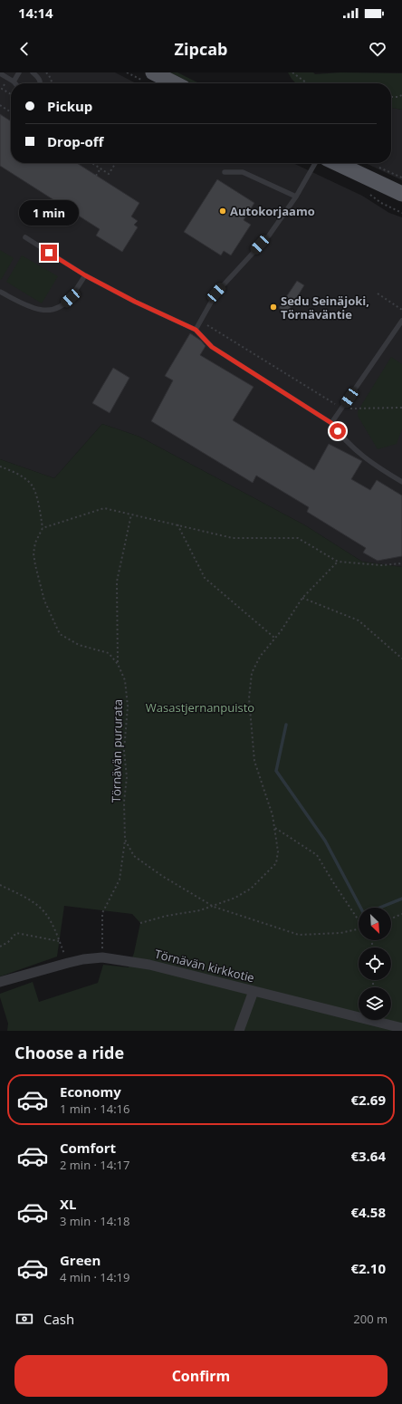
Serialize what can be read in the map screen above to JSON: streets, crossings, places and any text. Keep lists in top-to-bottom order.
{
  "streets": {
    "street": ["Törnävän kirkkotie"],
    "path": ["Törnävän pururata"]
  },
  "parks": ["Wasastjernanpuisto"],
  "places": ["Autokorjaamo", "Sedu Seinäjoki, Törnäväntie"],
  "north": "bottom right",
  "page": {
    "status": "14:14",
    "header": "Zipcab",
    "banner": ["Pickup", "Drop-off"],
    "bubble": "1 min",
    "heading": "Choose a ride",
    "list": [
      {
        "name": "Economy",
        "note": "1 min · 14:16",
        "value": "€2.69"
      },
      {
        "name": "Comfort",
        "note": "2 min · 14:17",
        "value": "€3.64"
      },
      {
        "name": "XL",
        "note": "3 min · 14:18",
        "value": "€4.58"
      },
      {
        "name": "Green",
        "note": "4 min · 14:19",
        "value": "€2.10"
      }
    ],
    "pay": ["Cash", "200 m"],
    "buttons": "Confirm"
  }
}
